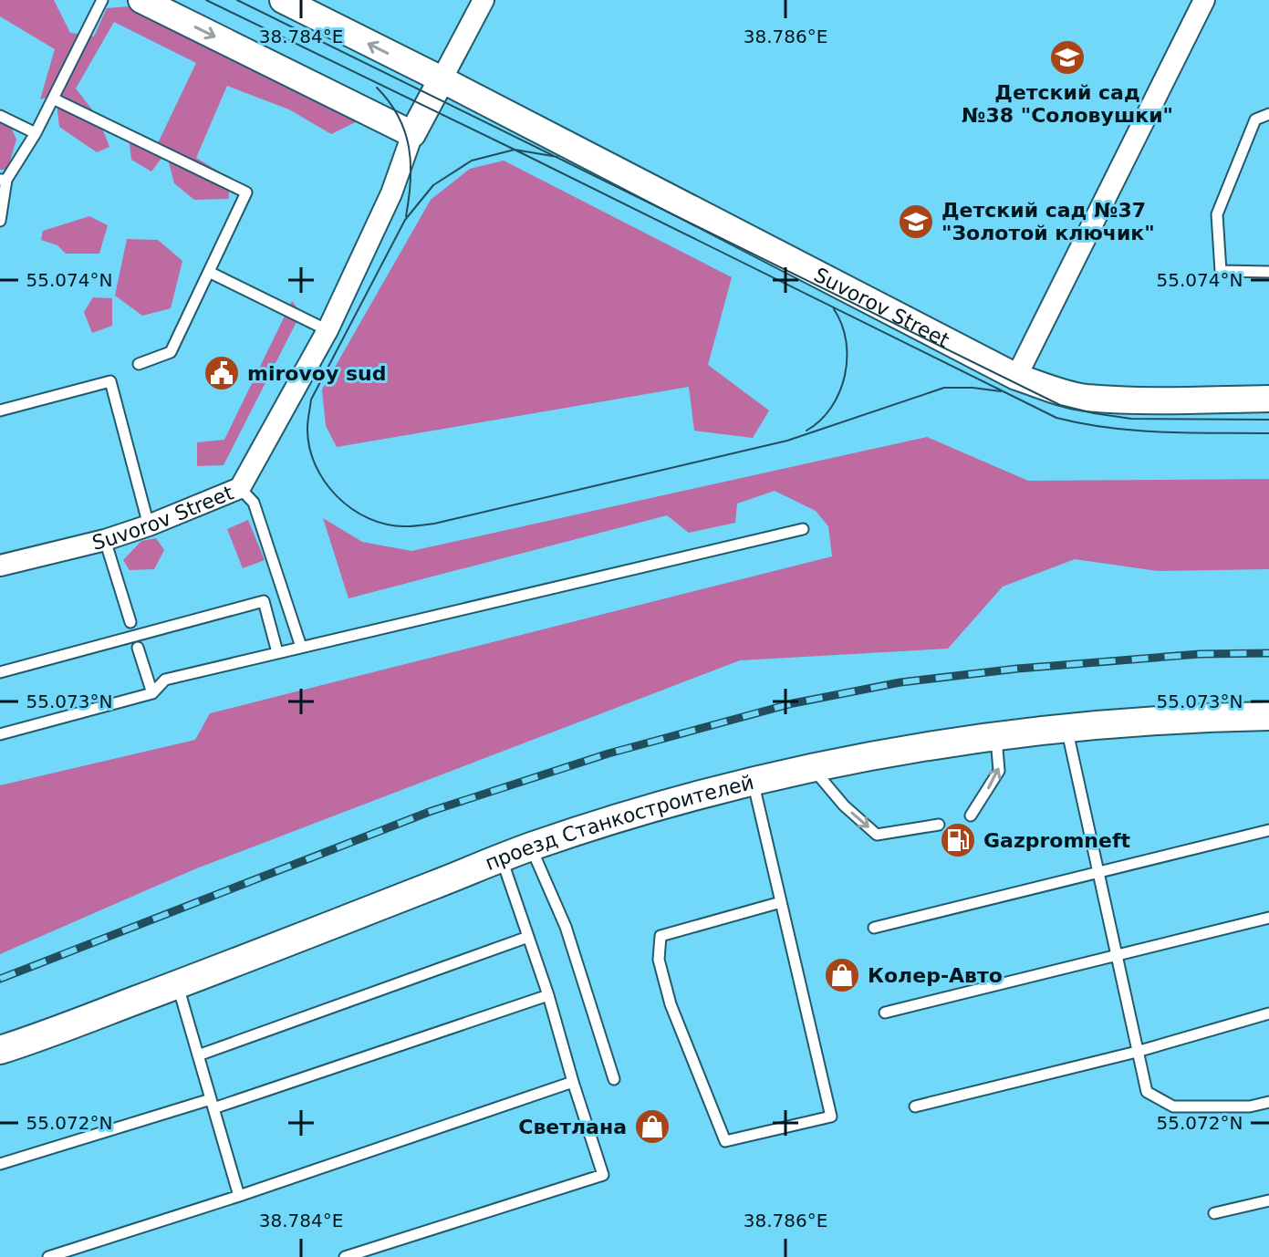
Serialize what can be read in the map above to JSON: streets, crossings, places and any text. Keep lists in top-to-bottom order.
{
  "streets": {
    "main road": ["проезд Станкостроителей"],
    "street": ["Suvorov Street"]
  },
  "places": {
    "school or university": ["Детский сад №38 \"Соловушки\"", "Детский сад №37 \"Золотой ключик\""],
    "public building": ["mirovoy sud"],
    "fuel station": ["Gazpromneft"],
    "shop": ["Колер-Авто", "Светлана"]
  },
  "coordinates": [
    "38.784°E",
    "38.786°E",
    "55.074°N",
    "55.073°N",
    "55.072°N"
  ]
}
